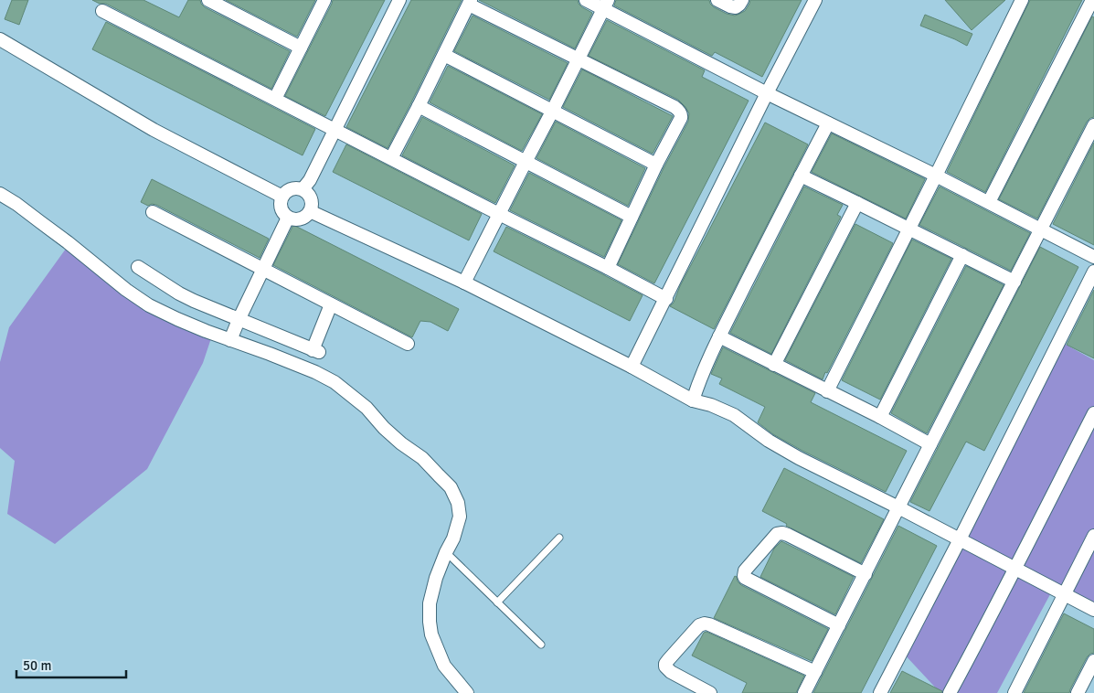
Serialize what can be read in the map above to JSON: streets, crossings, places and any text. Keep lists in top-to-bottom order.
{
  "scale_bar": "50 m"
}
